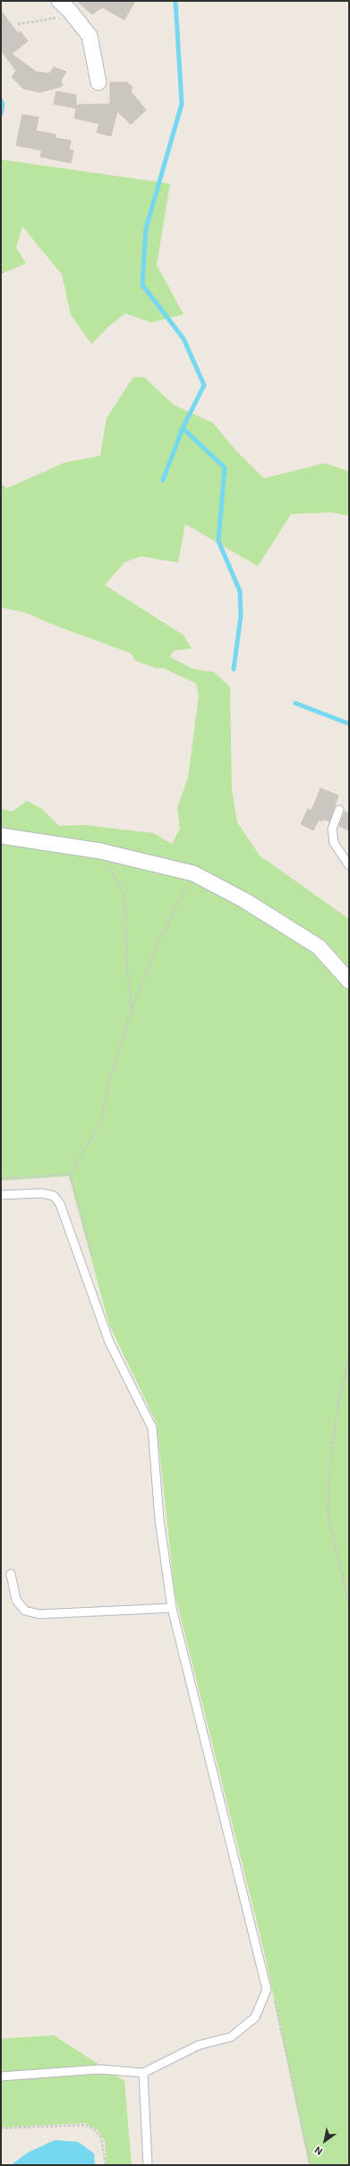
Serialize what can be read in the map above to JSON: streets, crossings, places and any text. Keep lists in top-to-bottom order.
{
  "north": "bottom left"
}
